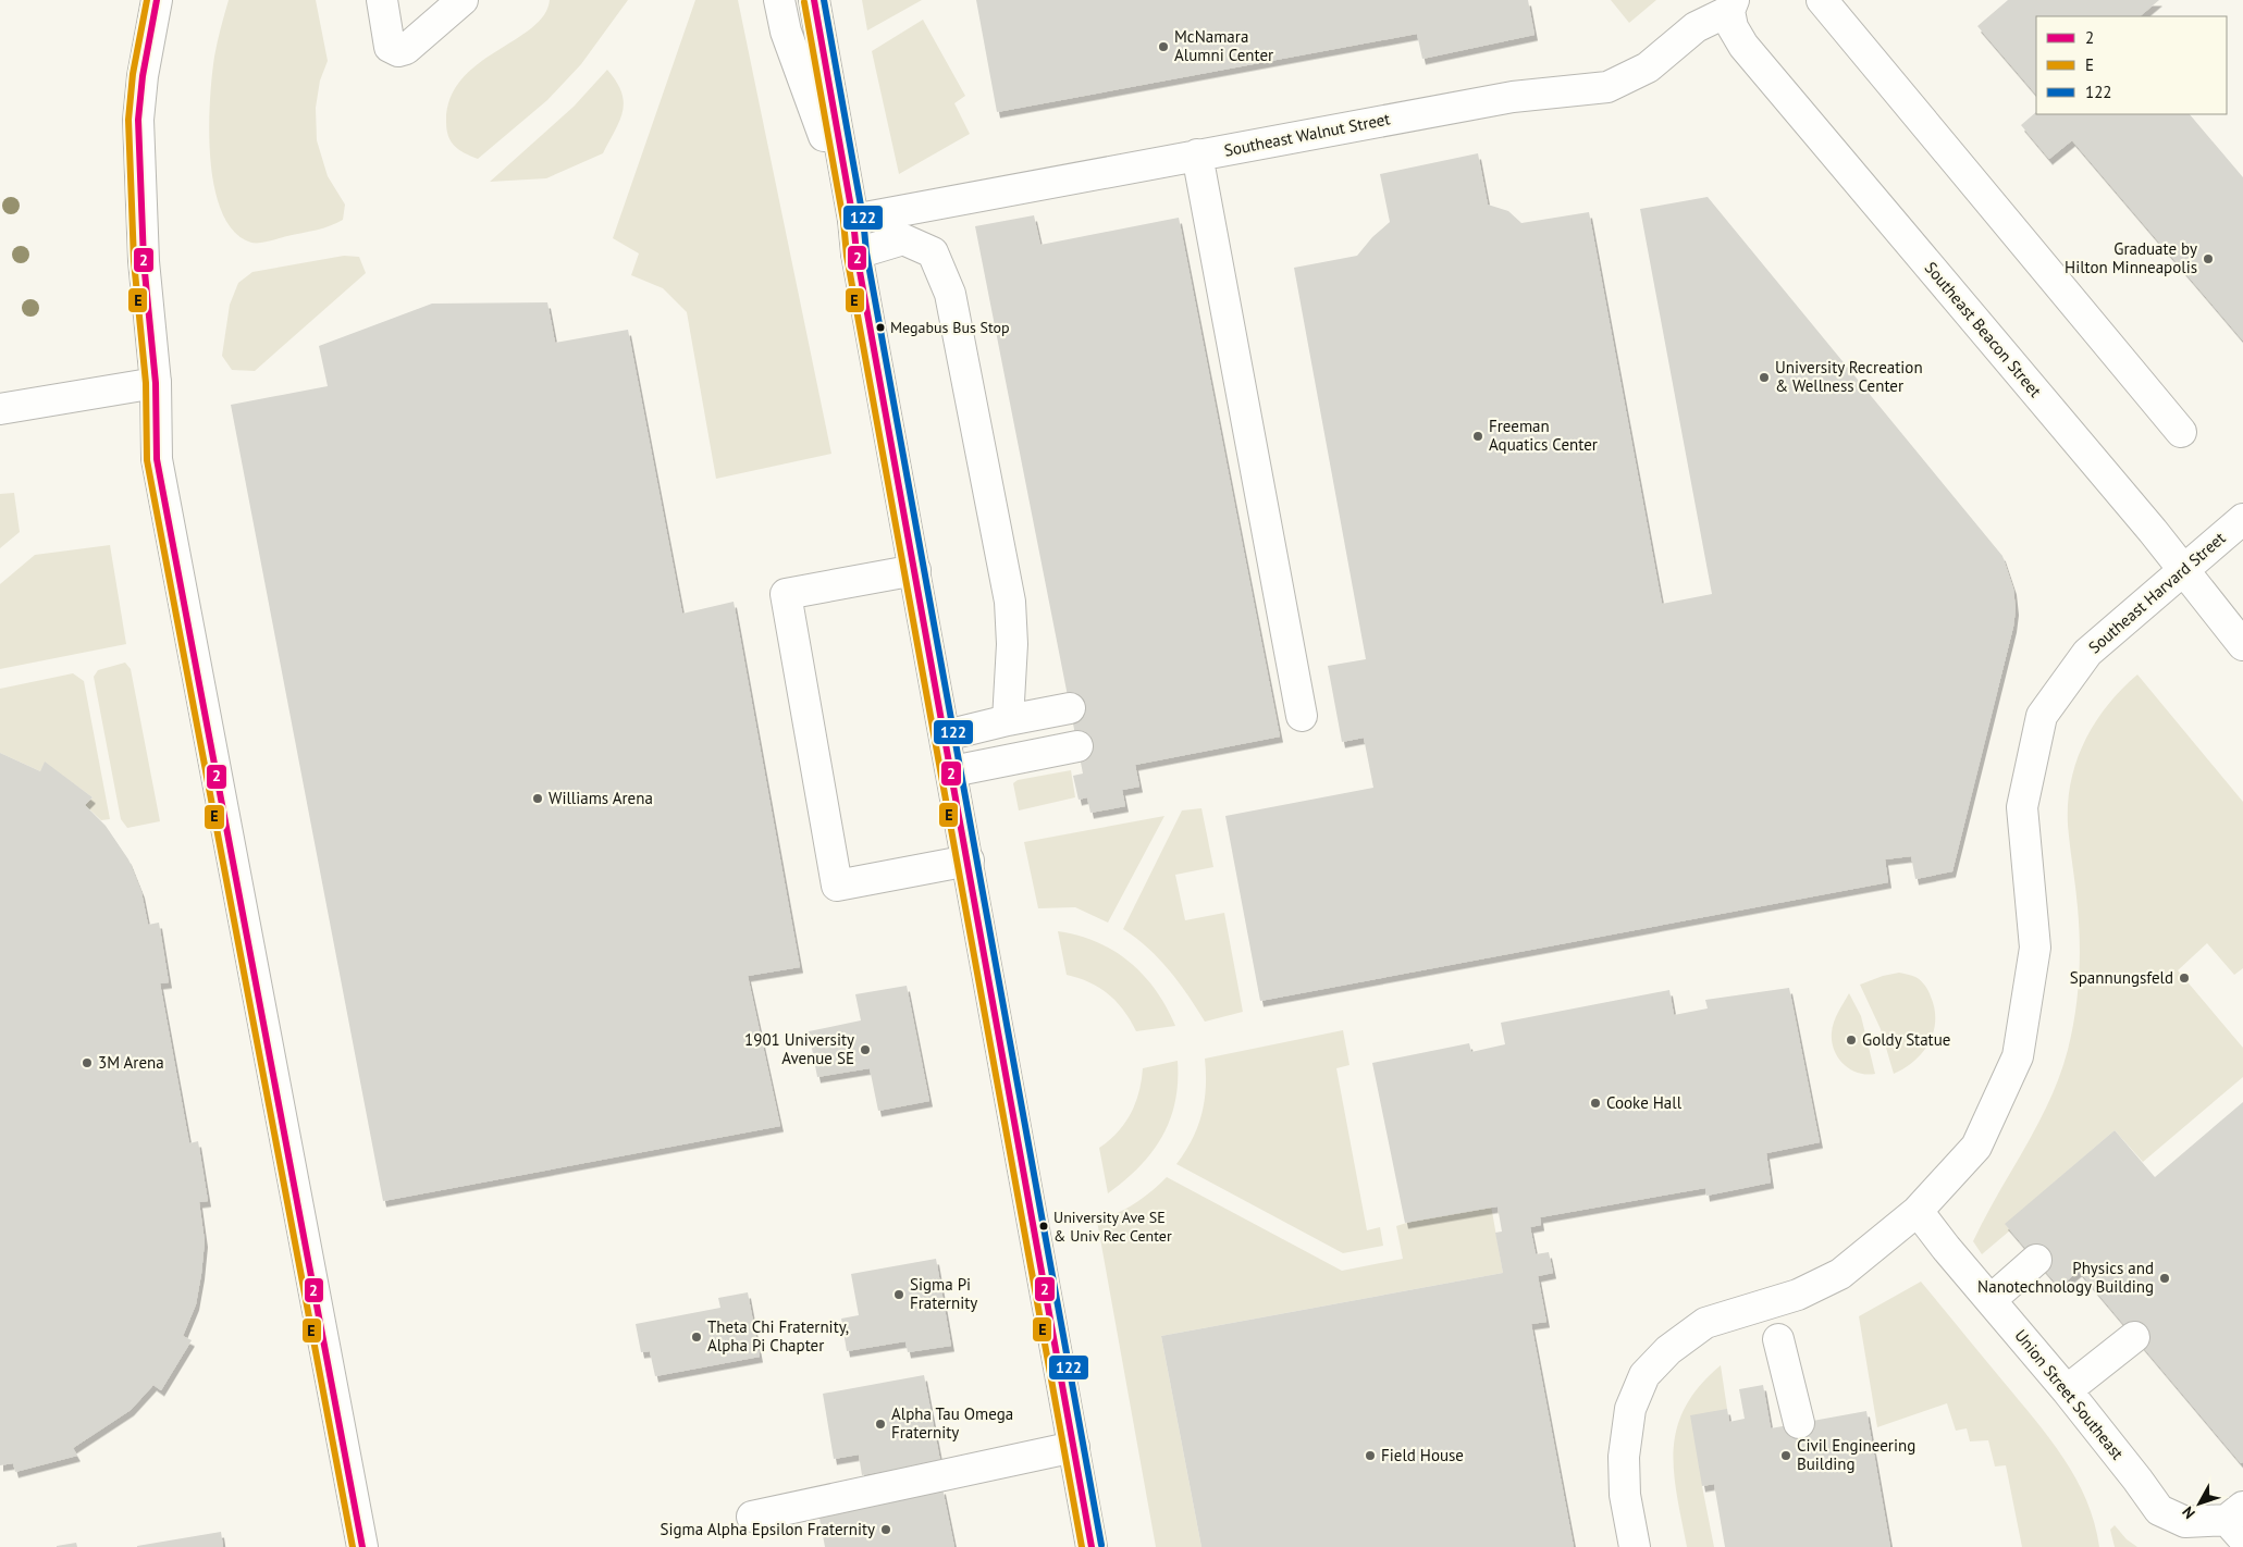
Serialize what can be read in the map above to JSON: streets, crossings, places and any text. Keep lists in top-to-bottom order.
{
  "streets": {
    "main road": [
      "Southeast Walnut Street",
      "Southeast Beacon Street",
      "Southeast Harvard Street",
      "Union Street Southeast"
    ]
  },
  "crossings": [
    ["Southeast Walnut Street", "Southeast Beacon Street"],
    ["Southeast Beacon Street", "Southeast Harvard Street"],
    ["Southeast Harvard Street", "Union Street Southeast"]
  ],
  "places": [
    "McNamara Alumni Center",
    "Graduate by Hilton Minneapolis",
    "Megabus Bus Stop",
    "University Recreation & Wellness Center",
    "Freeman Aquatics Center",
    "Williams Arena",
    "Spannungsfeld",
    "Goldy Statue",
    "1901 University Avenue SE",
    "3M Arena",
    "Cooke Hall",
    "University Ave SE & Univ Rec Center",
    "Physics and Nanotechnology Building",
    "Sigma Pi Fraternity",
    "Theta Chi Fraternity, Alpha Pi Chapter",
    "Alpha Tau Omega Fraternity",
    "Field House",
    "Civil Engineering Building",
    "Sigma Alpha Epsilon Fraternity"
  ],
  "lines": ["transit line 2", "transit line E", "transit line 122"],
  "legend": ["2", "E", "122"],
  "north": "bottom left"
}
